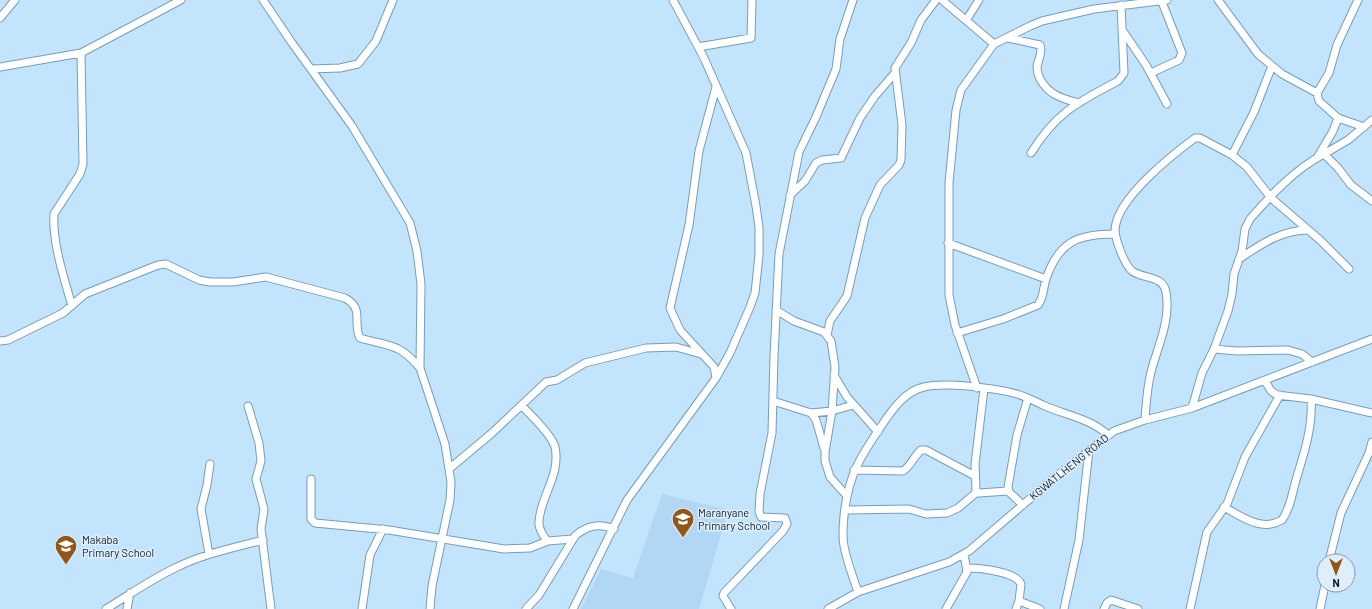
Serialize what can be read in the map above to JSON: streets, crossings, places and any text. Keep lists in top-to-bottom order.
{
  "streets": {
    "street": ["KGWATLHENG ROAD"]
  },
  "places": {
    "school or university": ["Maranyane Primary School", "Makaba Primary School"]
  },
  "north": "bottom"
}
